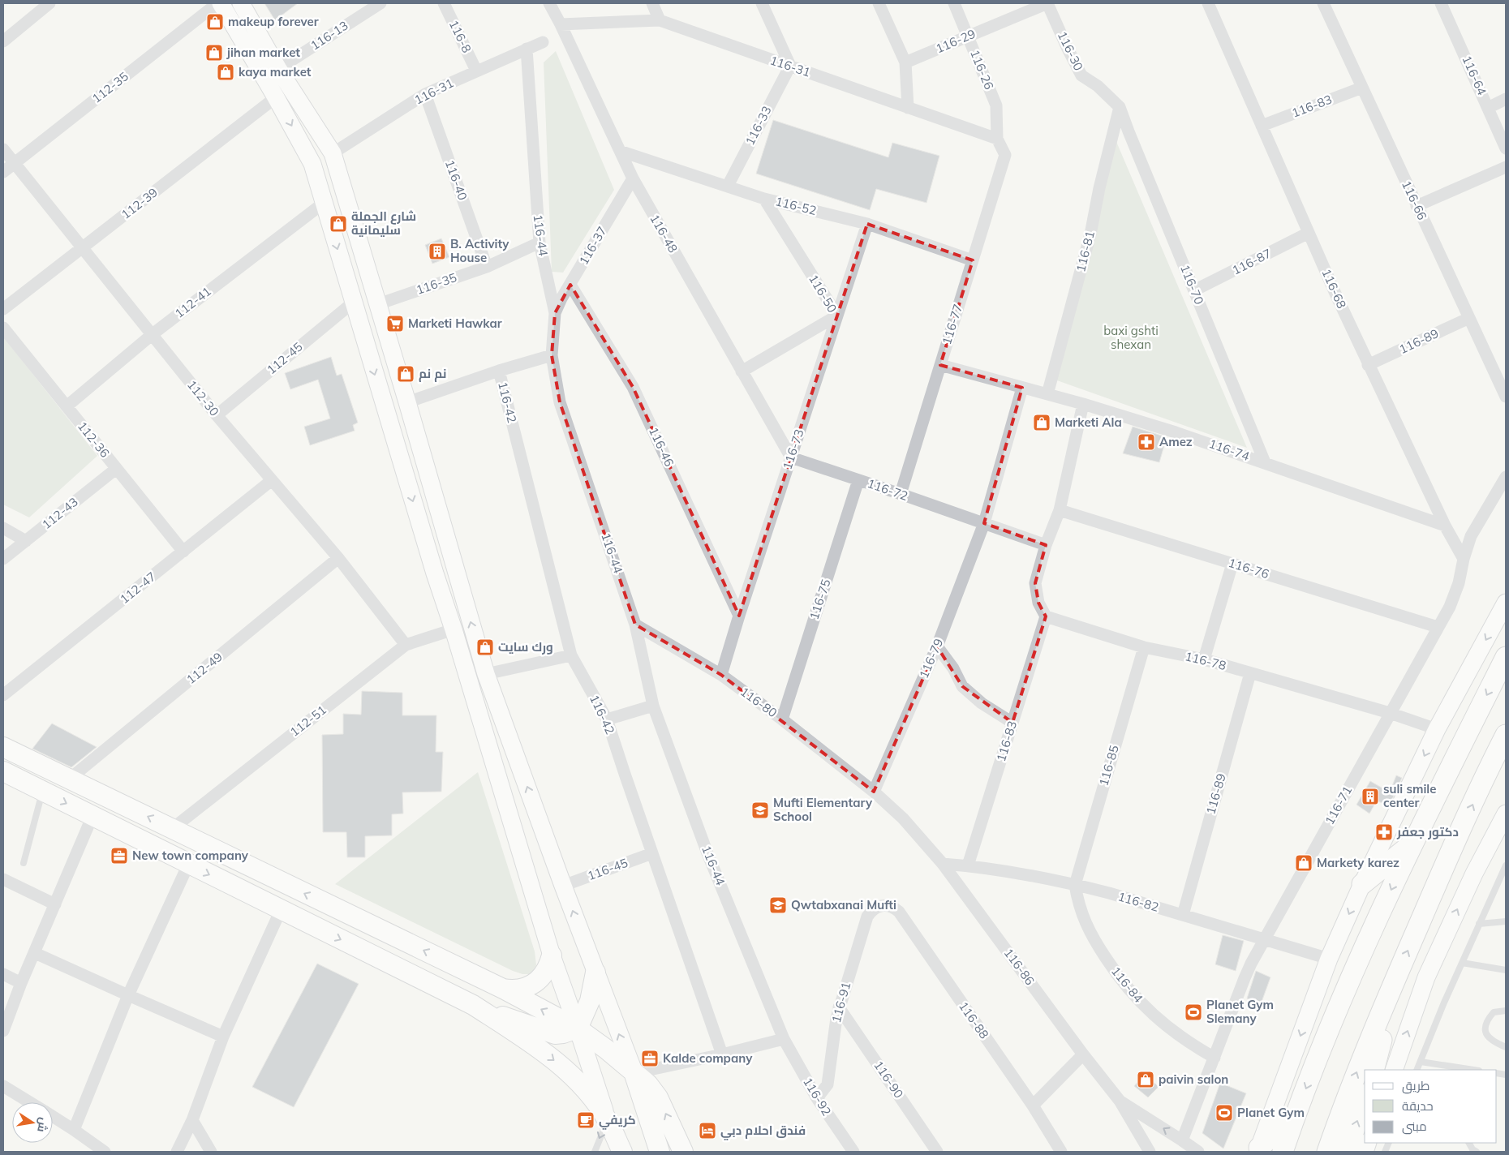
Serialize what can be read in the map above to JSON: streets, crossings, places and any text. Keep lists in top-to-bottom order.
{
  "streets": {
    "street": [
      "116-13",
      "116-8",
      "116-29",
      "116-30",
      "116-31",
      "116-26",
      "116-64",
      "112-35",
      "116-83",
      "116-33",
      "116-40",
      "116-66",
      "112-39",
      "116-52",
      "116-48",
      "116-44",
      "116-37",
      "116-81",
      "116-87",
      "116-35",
      "116-70",
      "116-68",
      "116-50",
      "112-41",
      "116-77",
      "116-89",
      "112-45",
      "112-30",
      "116-42",
      "112-36",
      "116-46",
      "116-73",
      "116-74",
      "116-72",
      "112-43",
      "116-76",
      "112-47",
      "116-75",
      "116-79",
      "116-78",
      "112-49",
      "116-80",
      "112-51",
      "116-85",
      "116-71",
      "116-45",
      "116-82",
      "116-86",
      "116-84",
      "116-91",
      "116-88",
      "116-90",
      "116-92"
    ]
  },
  "crossings": [
    ["116-8", "116-31"],
    ["116-29", "116-30"],
    ["116-29", "116-26"],
    ["116-30", "116-81"],
    ["116-30", "116-70"],
    ["116-31", "116-26"],
    ["116-31", "116-33"],
    ["116-31", "116-40"],
    ["116-31", "116-48"],
    ["116-31", "116-44"],
    ["116-31", "116-77"],
    ["116-26", "116-77"],
    ["112-35", "112-30"],
    ["116-83", "116-66"],
    ["116-83", "116-68"],
    ["116-83", "116-78"],
    ["116-83", "116-82"],
    ["116-33", "116-52"],
    ["116-40", "116-35"],
    ["116-66", "116-89"],
    ["112-39", "112-30"],
    ["116-52", "116-48"],
    ["116-52", "116-50"],
    ["116-52", "116-77"],
    ["116-52", "116-73"],
    ["116-48", "116-37"],
    ["116-48", "116-50"],
    ["116-48", "116-73"],
    ["116-48", "116-72"],
    ["116-44", "116-37"],
    ["116-44", "116-35"],
    ["116-44", "116-80"],
    ["116-44", "116-92"],
    ["116-37", "116-46"],
    ["116-81", "116-70"],
    ["116-81", "116-74"],
    ["116-87", "116-70"],
    ["116-87", "116-68"],
    ["116-70", "116-74"],
    ["116-68", "116-89"],
    ["116-68", "116-74"],
    ["116-68", "116-71"],
    ["116-50", "116-73"],
    ["112-41", "112-30"],
    ["112-41", "112-36"],
    ["116-77", "116-74"],
    ["116-77", "116-72"],
    ["116-89", "116-78"],
    ["116-89", "116-82"],
    ["112-45", "112-30"],
    ["112-30", "112-47"],
    ["112-30", "112-49"],
    ["112-30", "112-51"],
    ["116-42", "116-45"],
    ["112-36", "112-43"],
    ["112-36", "112-47"],
    ["116-46", "116-73"],
    ["116-73", "116-72"],
    ["116-73", "116-80"],
    ["116-74", "116-79"],
    ["116-72", "116-75"],
    ["116-72", "116-79"],
    ["116-76", "116-71"],
    ["116-75", "116-80"],
    ["116-79", "116-80"],
    ["116-79", "116-86"],
    ["116-78", "116-85"],
    ["116-78", "116-71"],
    ["116-80", "116-86"],
    ["116-85", "116-82"],
    ["116-85", "116-84"],
    ["116-71", "116-82"],
    ["116-71", "116-84"],
    ["116-82", "116-86"],
    ["116-82", "116-84"],
    ["116-91", "116-88"],
    ["116-91", "116-90"],
    ["116-91", "116-92"]
  ],
  "parks": ["baxi gshti shexan"],
  "places": {
    "shop": [
      "makeup forever",
      "jihan market",
      "kaya market",
      "شارع الجملة سليمانية",
      "نم نم",
      "Marketi Ala",
      "ورك سايت",
      "Markety karez",
      "paivin salon"
    ],
    "building": ["B. Activity House", "suli smile center"],
    "supermarket": ["Marketi Hawkar"],
    "pharmacy": ["Amez", "دكتور جعفر"],
    "school or university": ["Mufti Elementary School", "Qwtabxanai Mufti"],
    "office": ["New town company", "Kalde company"],
    "sports": ["Planet Gym Slemany", "Planet Gym"],
    "cafe": ["كريفي"],
    "hotel": ["فندق احلام دبي"]
  },
  "legend": ["طريق", "حديقة", "مبنى"],
  "north": "right"
}
